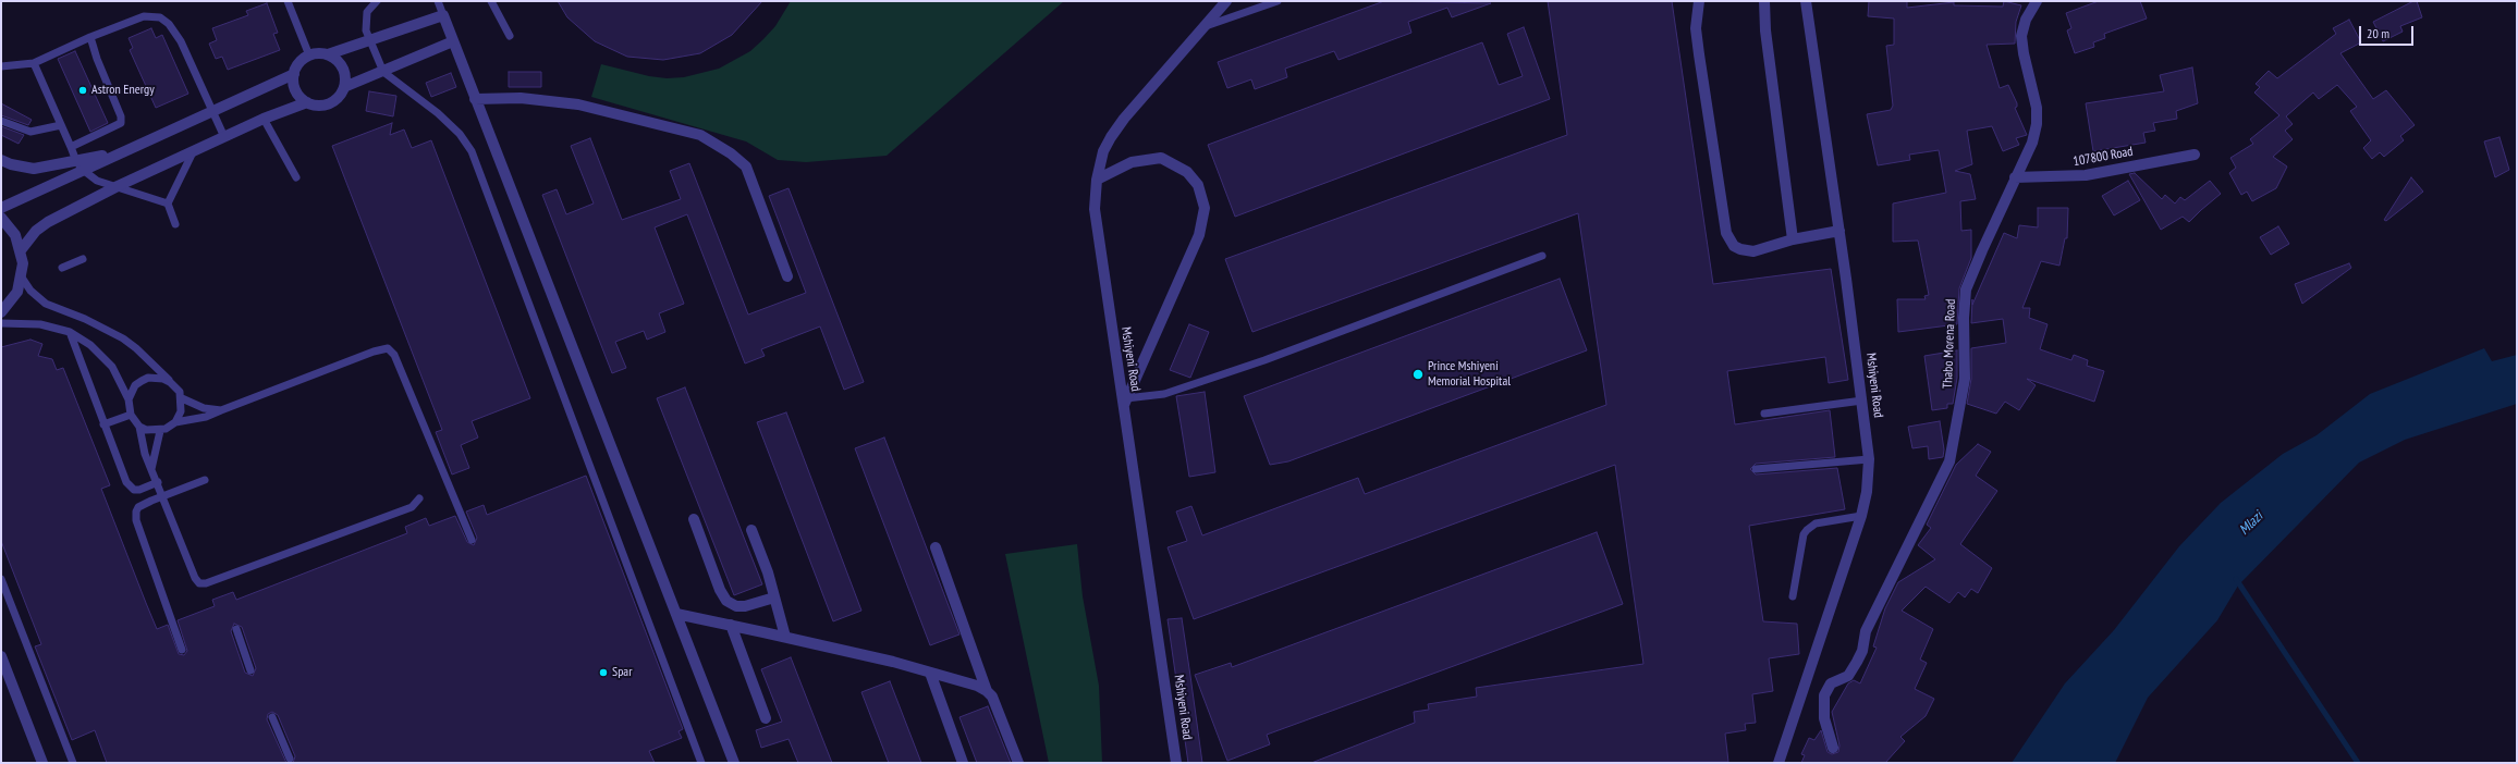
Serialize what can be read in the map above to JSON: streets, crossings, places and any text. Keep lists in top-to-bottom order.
{
  "streets": {
    "street": ["107800 Road", "Thabo Morena Road", "Mshiyeni Road"]
  },
  "crossings": [
    ["107800 Road", "Thabo Morena Road"]
  ],
  "water": ["Mlazi"],
  "places": ["Astron Energy", "Prince Mshiyeni Memorial Hospital", "Spar"],
  "scale_bar": "20 m"
}
